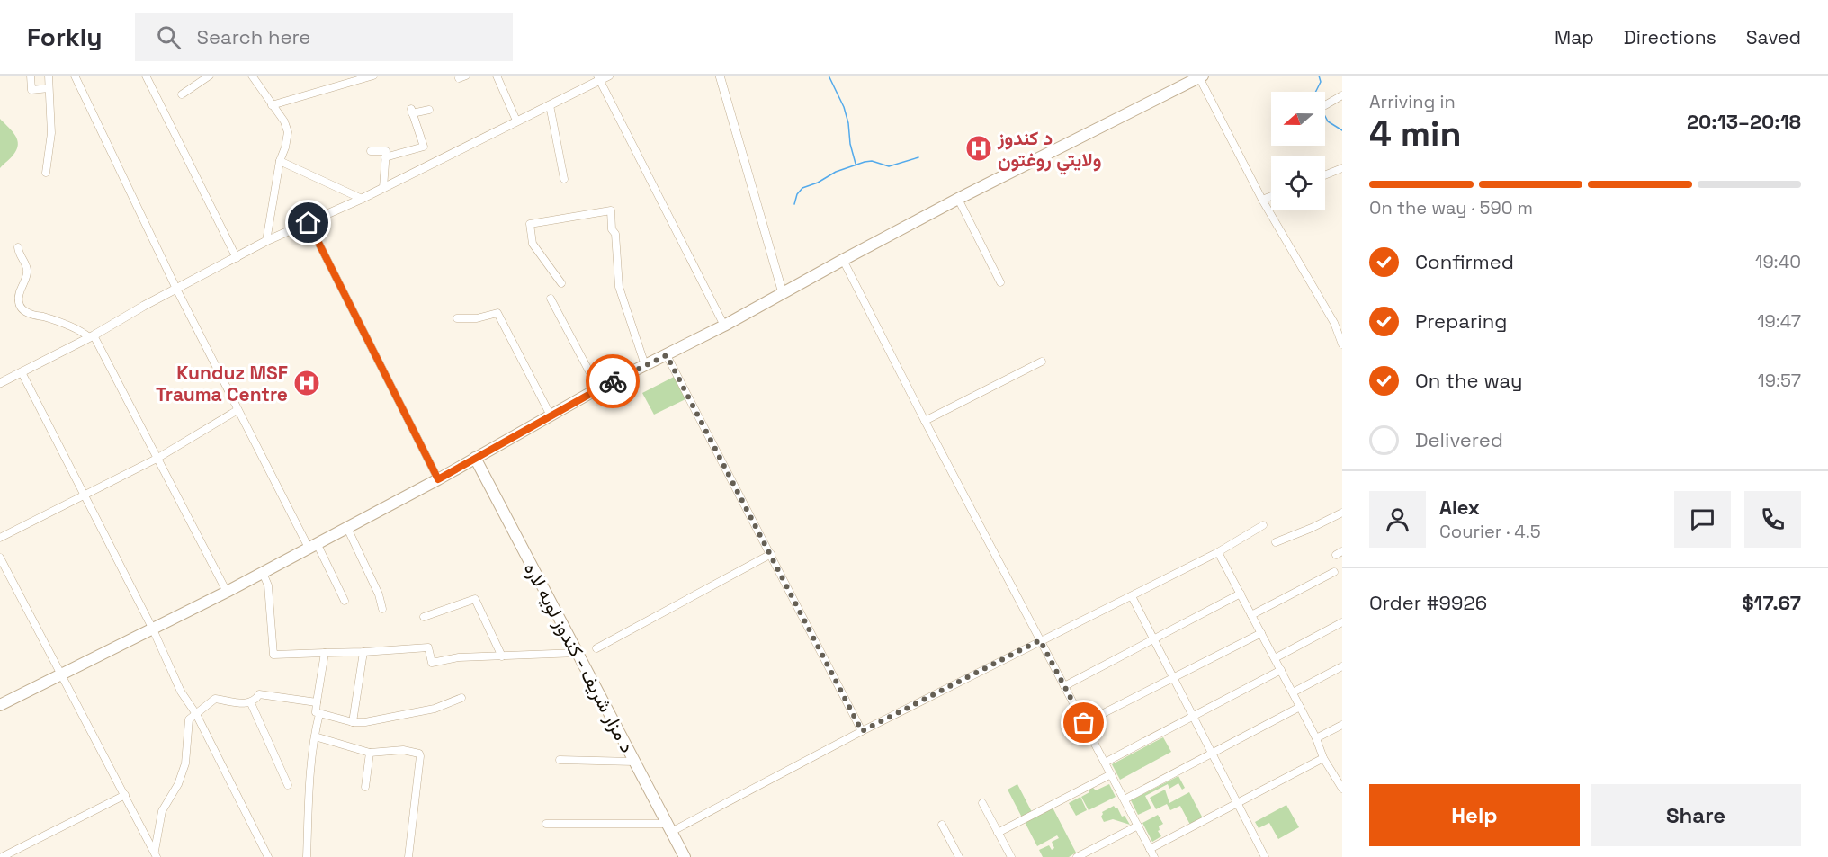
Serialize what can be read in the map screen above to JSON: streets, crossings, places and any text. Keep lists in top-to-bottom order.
{
  "streets": {
    "main road": ["د مزار شریف - کندوز لویه لاره"]
  },
  "places": {
    "hospital": ["د کندوز ولایتي روغتون", "Kunduz MSF Trauma Centre"]
  },
  "north": "left",
  "page": {
    "header": "Forkly",
    "search": "Search here",
    "nav": ["Map", "Directions", "Saved"],
    "heading": ["4 min", "Arriving in", "20:13–20:18"],
    "panel": [
      "Alex",
      "Courier · 4.5",
      "Order #9926",
      "$17.67"
    ],
    "bar": "On the way · 590 m",
    "list": [
      ["Confirmed", "19:40"],
      ["Preparing", "19:47"],
      ["On the way", "19:57"],
      "Delivered"
    ],
    "buttons": ["Help", "Share"]
  }
}
